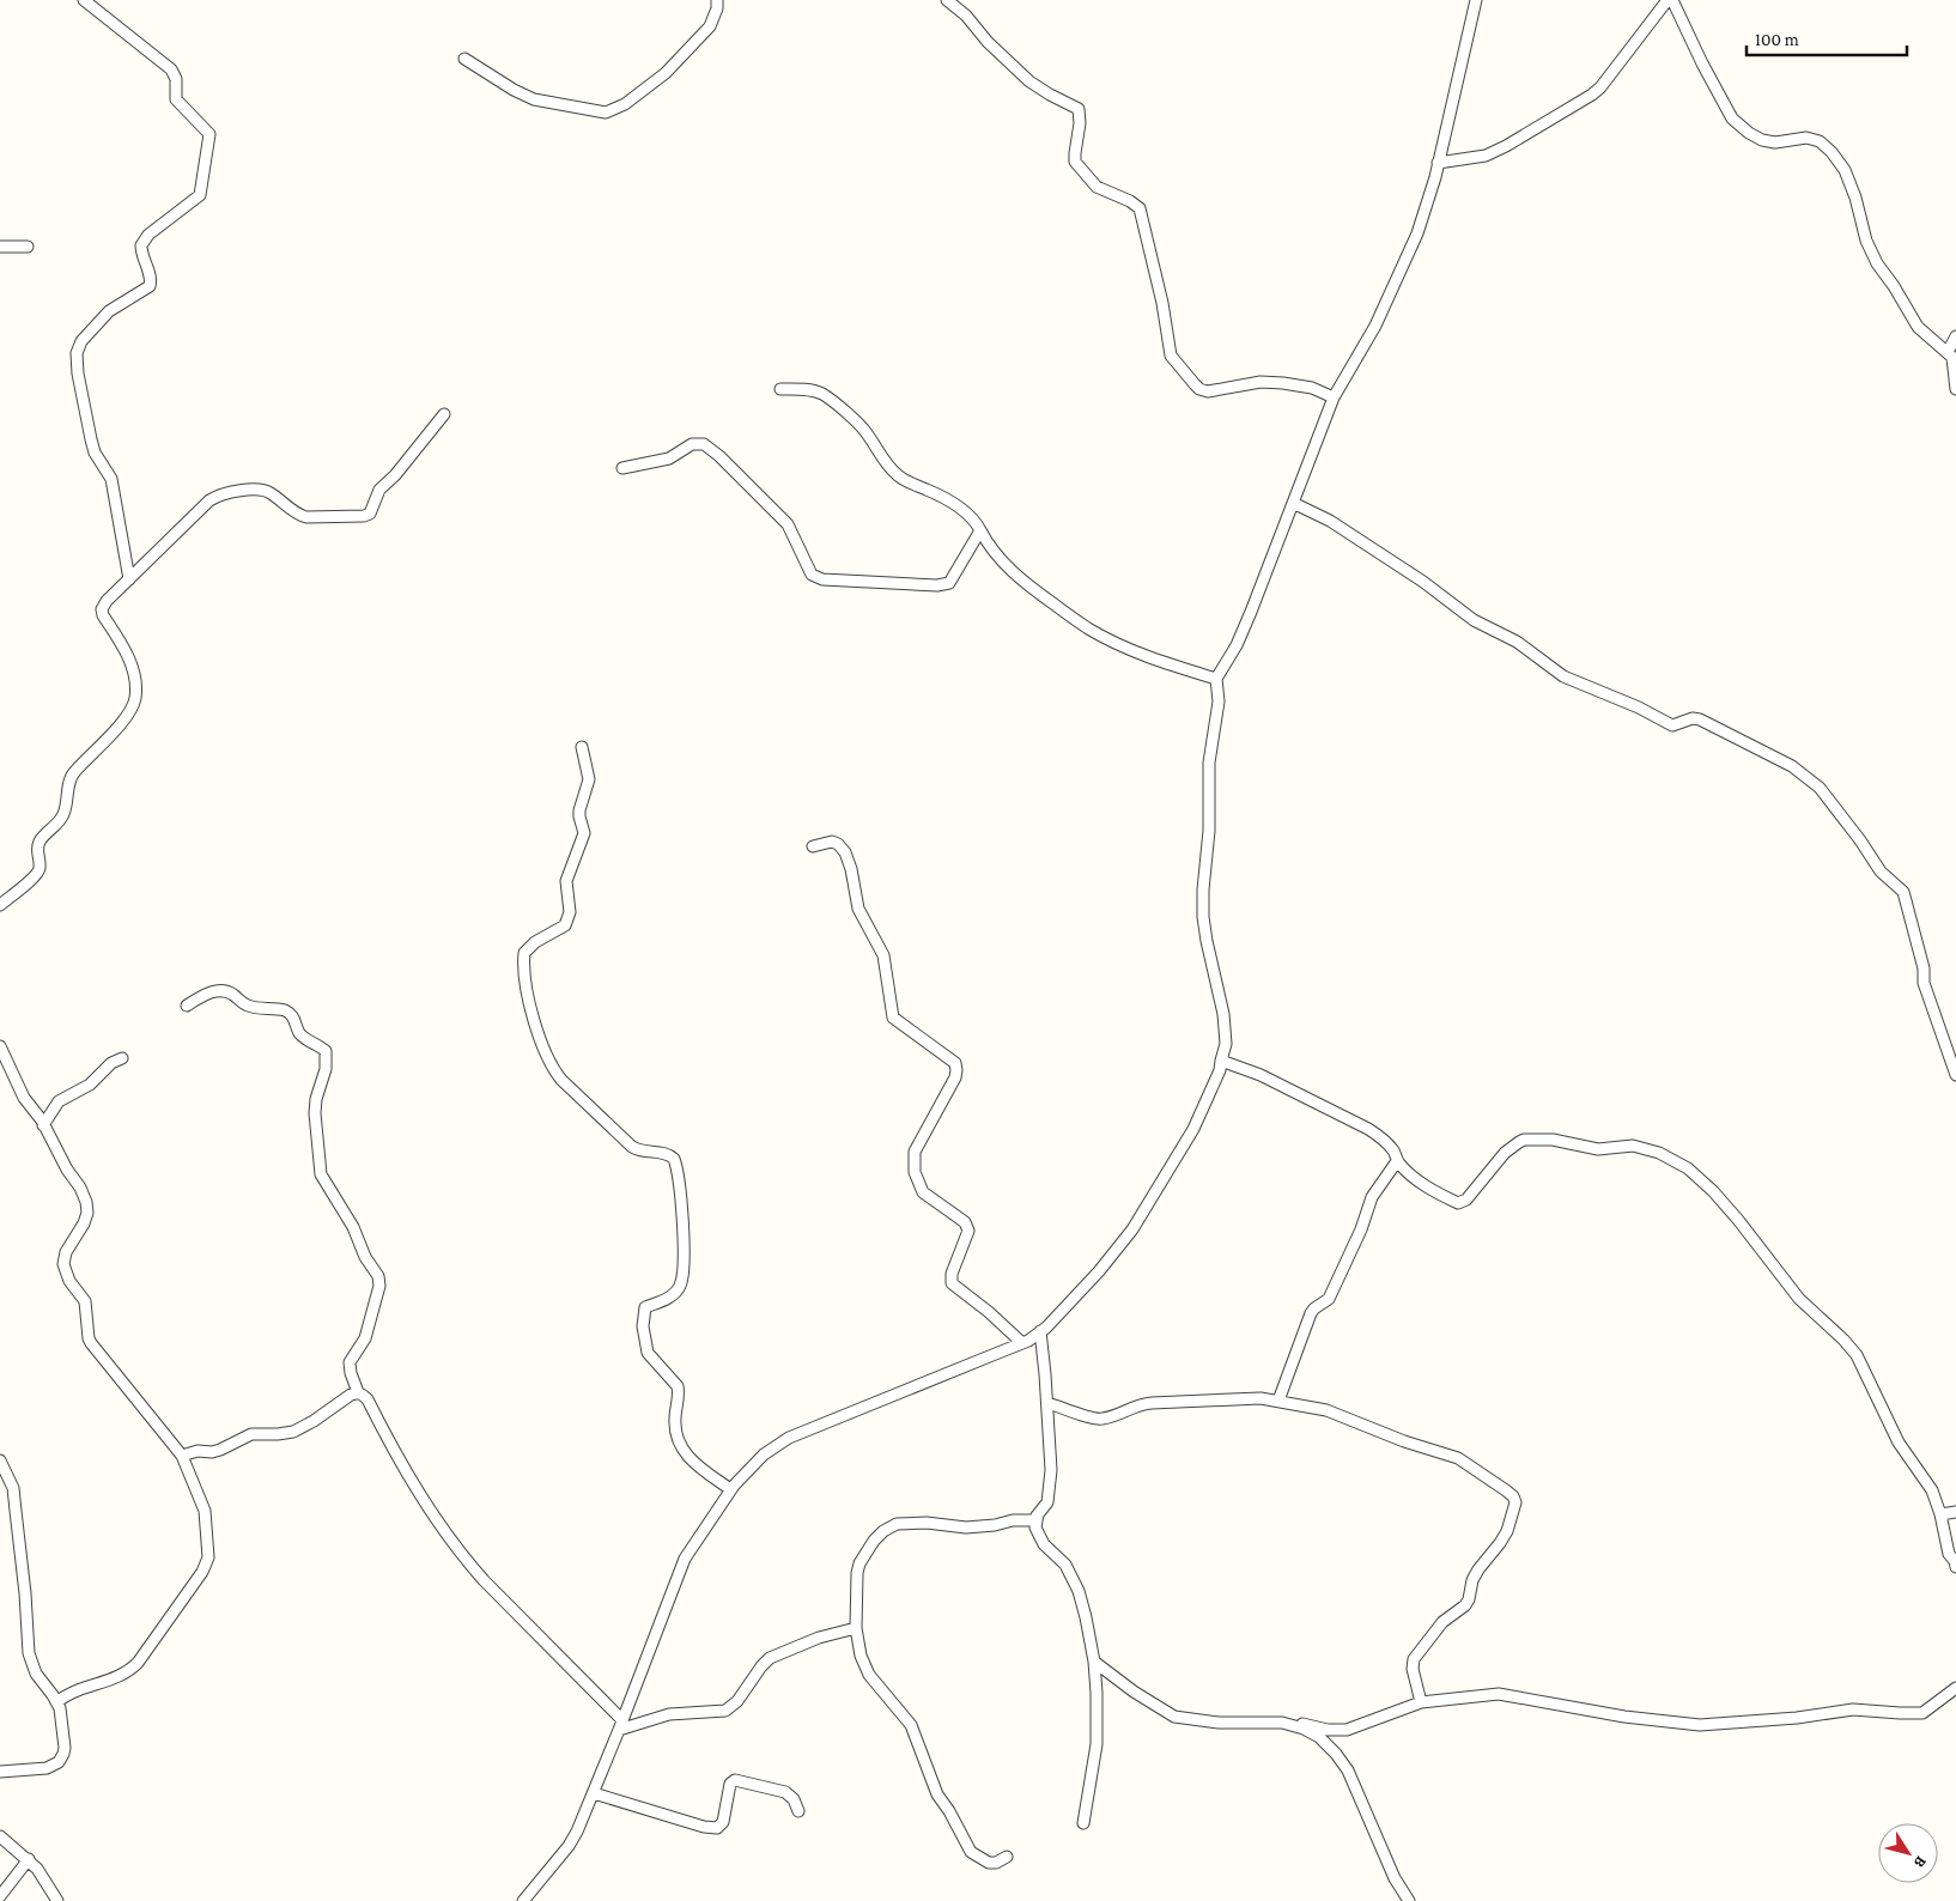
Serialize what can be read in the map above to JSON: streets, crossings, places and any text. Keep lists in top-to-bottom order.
{
  "scale_bar": "100 m",
  "north": "bottom right"
}
